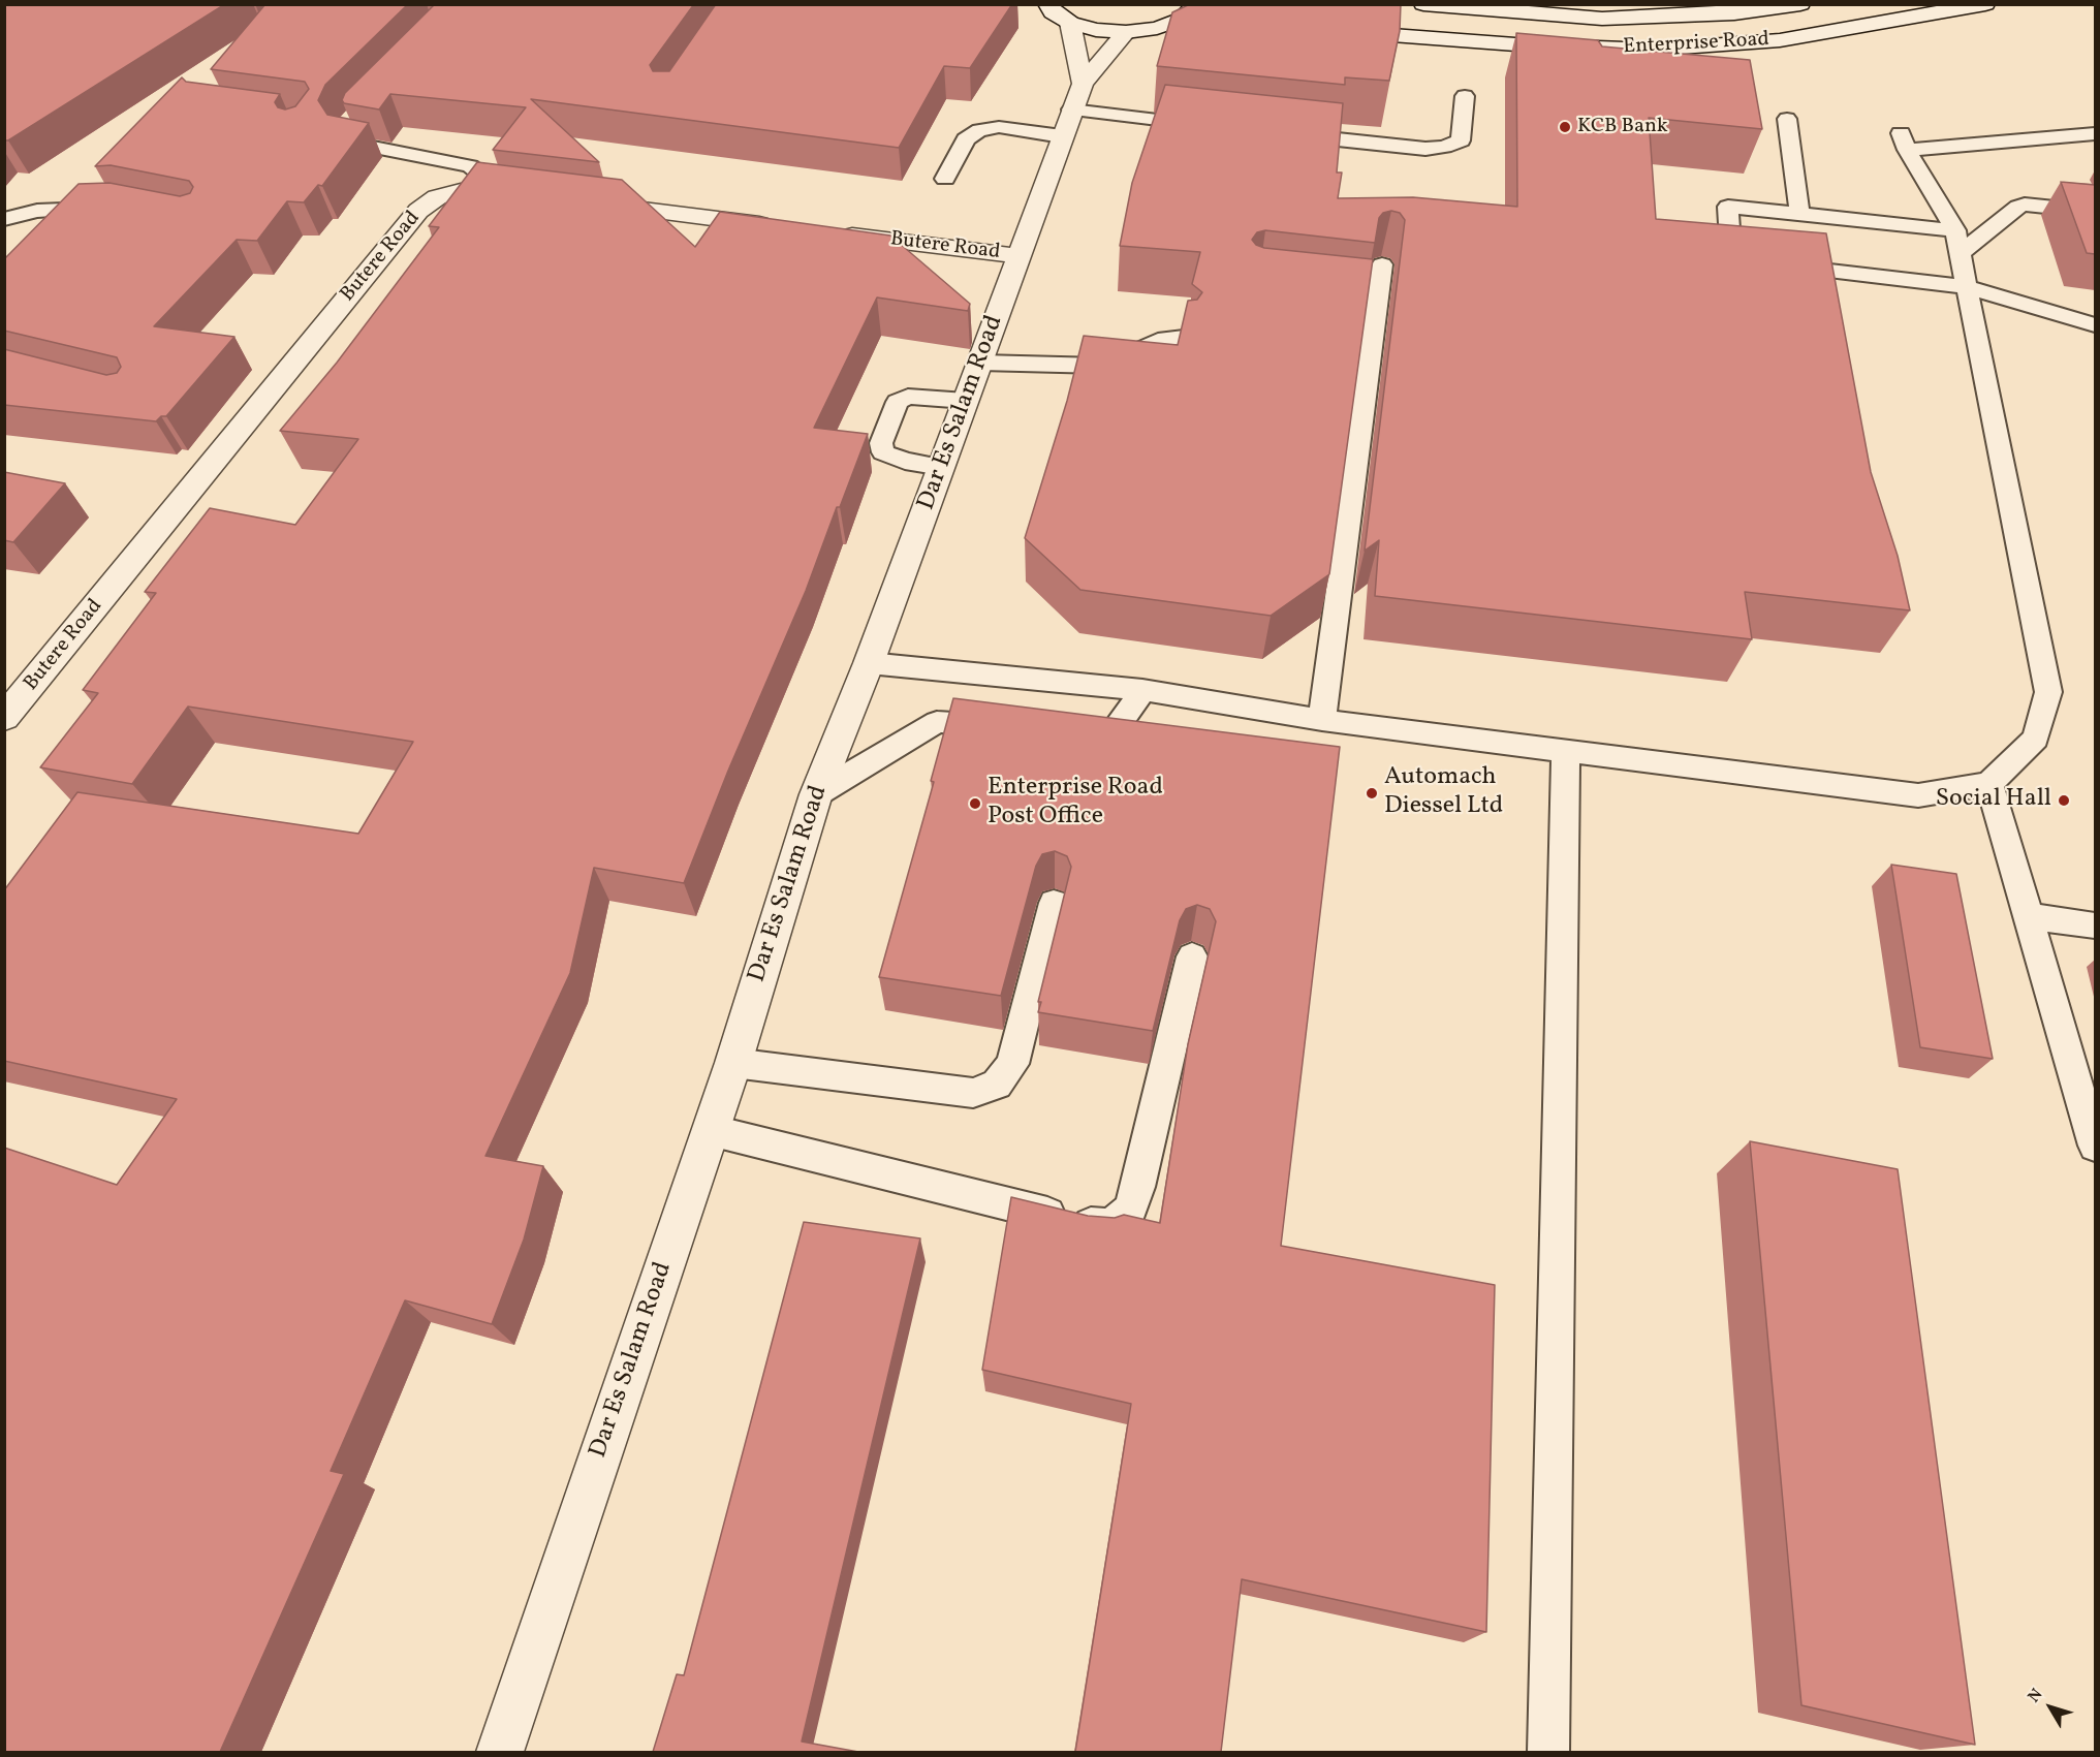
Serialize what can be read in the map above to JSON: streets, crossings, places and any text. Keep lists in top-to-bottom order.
{
  "streets": {
    "street": ["Enterprise Road", "Butere Road", "Dar Es Salam Road"]
  },
  "crossings": [
    ["Butere Road", "Dar Es Salam Road"]
  ],
  "places": [
    "KCB Bank",
    "Automach Diessel Ltd",
    "Social Hall",
    "Enterprise Road Post Office"
  ],
  "north": "top left"
}
